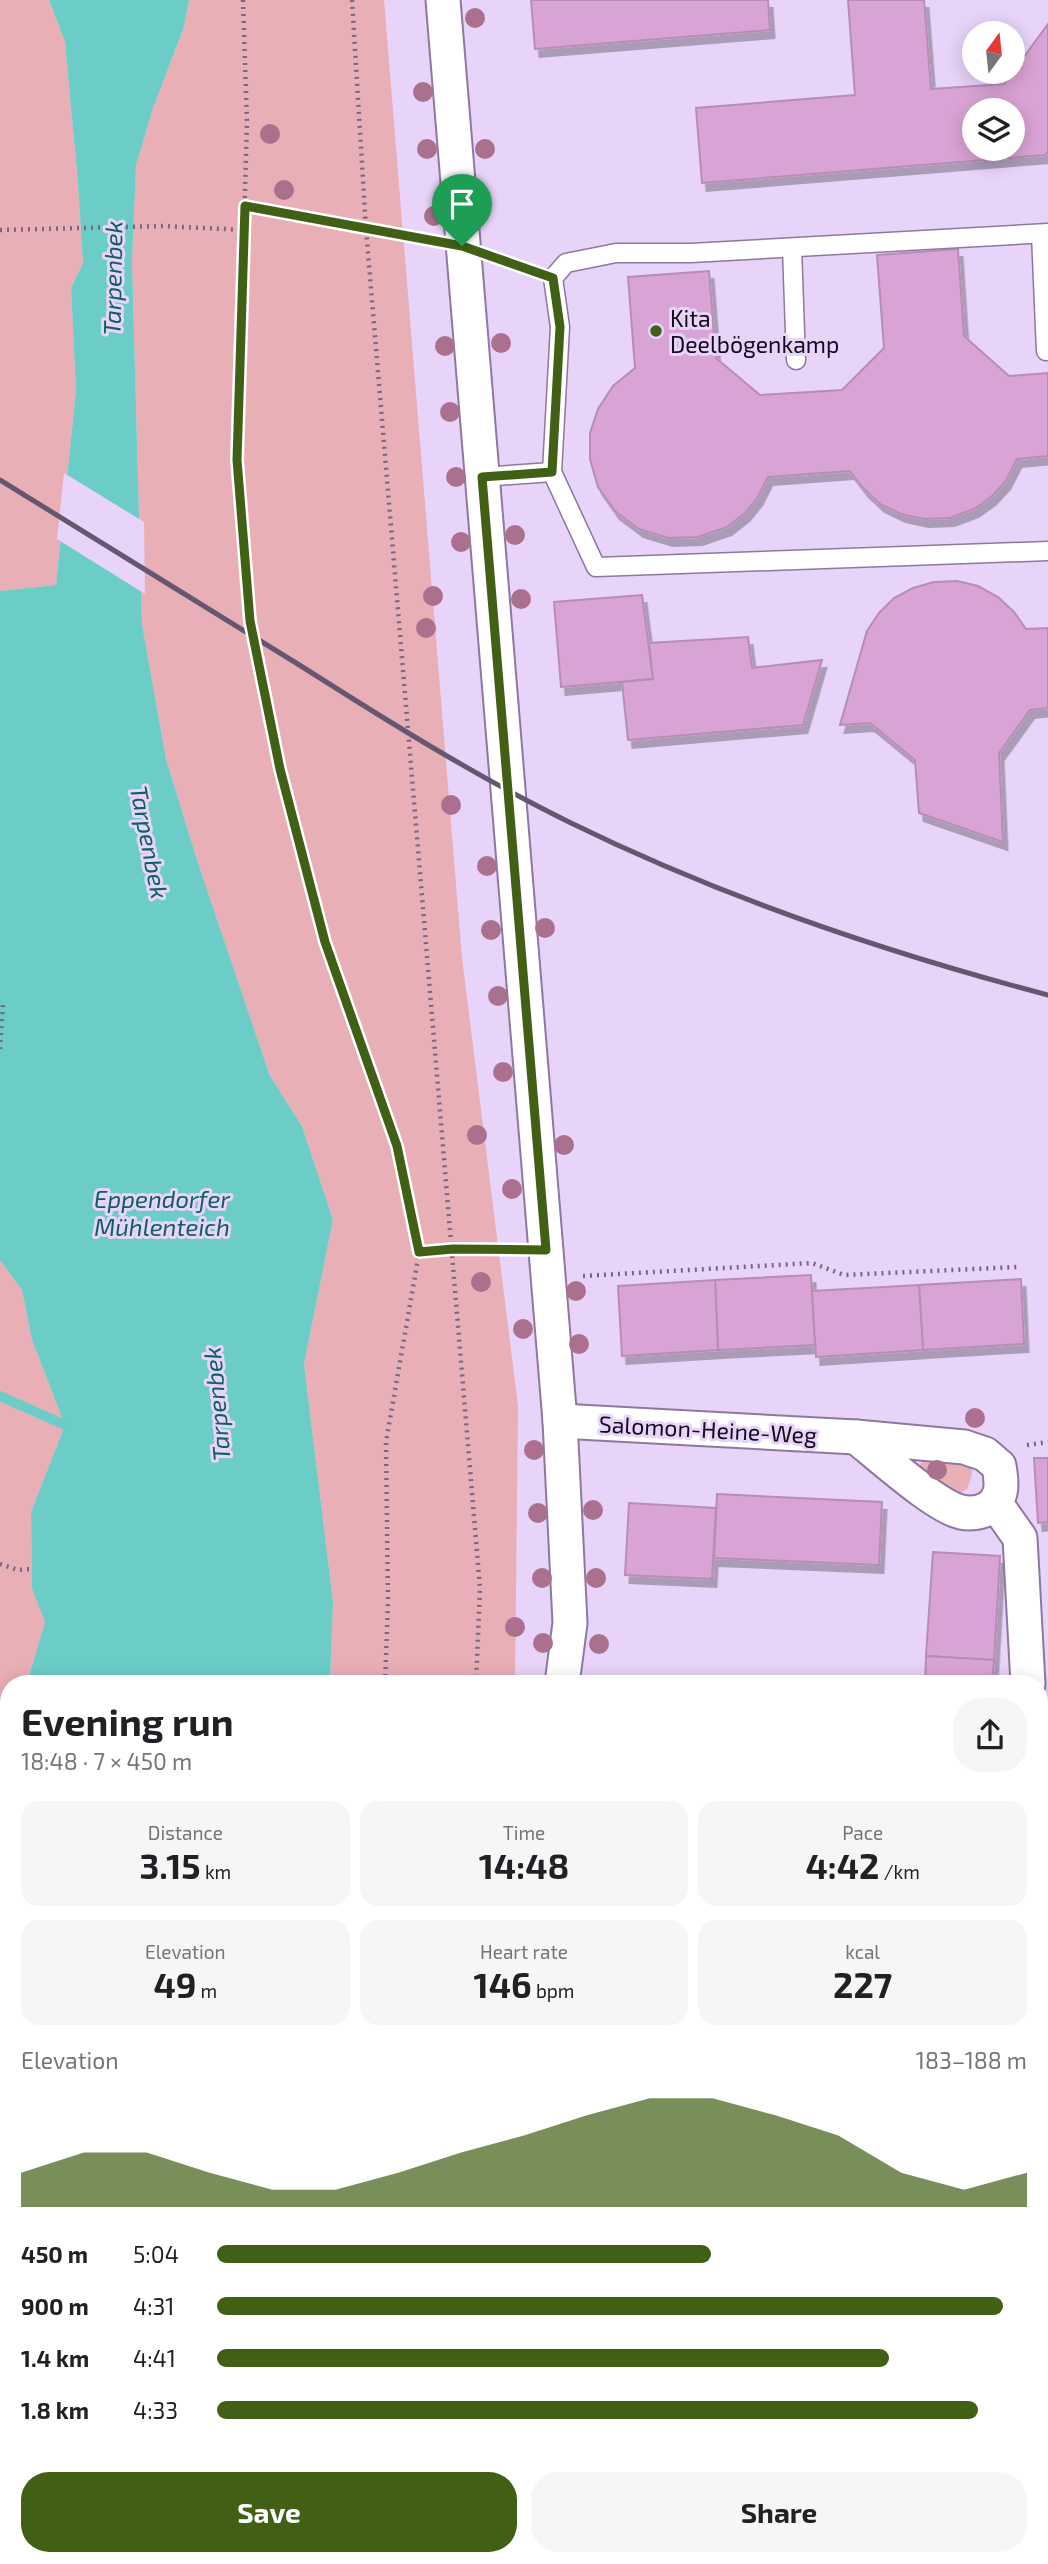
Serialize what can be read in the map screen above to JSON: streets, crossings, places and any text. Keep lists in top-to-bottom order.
{
  "streets": {
    "street": ["Salomon-Heine-Weg"]
  },
  "water": ["Tarpenbek", "Eppendorfer Mühlenteich"],
  "places": ["Kita Deelbögenkamp"],
  "north": "top",
  "page": {
    "heading": ["Evening run", "18:48 · 7 × 450 m"],
    "stats": [
      ["Distance", "3.15 km"],
      ["Time", "14:48"],
      ["Pace", "4:42 /km"],
      ["Elevation", "49 m"],
      ["Heart rate", "146 bpm"],
      ["kcal", "227"]
    ],
    "chart": ["Elevation", "183–188 m"],
    "list": [
      {
        "name": "450 m",
        "note": "5:04"
      },
      {
        "name": "900 m",
        "note": "4:31"
      },
      {
        "name": "1.4 km",
        "note": "4:41"
      },
      {
        "name": "1.8 km",
        "note": "4:33"
      }
    ],
    "buttons": ["Save", "Share"]
  }
}
